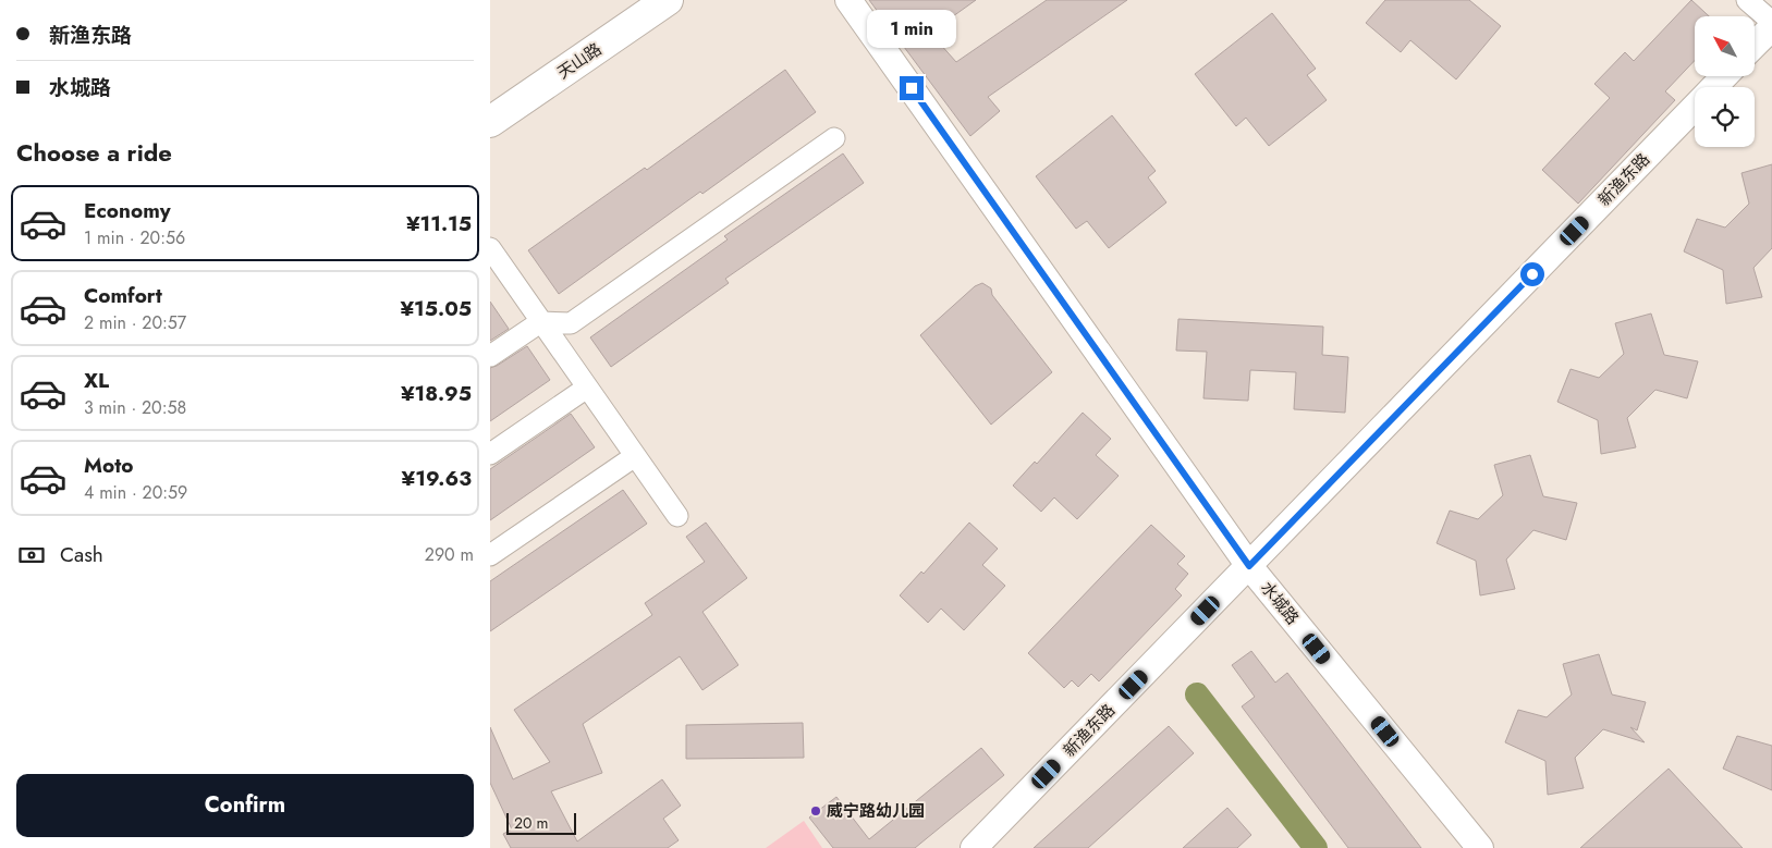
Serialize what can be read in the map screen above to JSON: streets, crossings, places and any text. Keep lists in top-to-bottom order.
{
  "streets": {
    "main road": ["天山路"],
    "street": ["新渔东路", "水城路"]
  },
  "crossings": [
    ["新渔东路", "水城路"]
  ],
  "places": ["威宁路幼儿园"],
  "scale_bar": "20 m",
  "north": "top left",
  "page": {
    "banner": ["新渔东路", "水城路"],
    "bubble": "1 min",
    "heading": "Choose a ride",
    "list": [
      {
        "name": "Economy",
        "note": "1 min · 20:56",
        "value": "¥11.15"
      },
      {
        "name": "Comfort",
        "note": "2 min · 20:57",
        "value": "¥15.05"
      },
      {
        "name": "XL",
        "note": "3 min · 20:58",
        "value": "¥18.95"
      },
      {
        "name": "Moto",
        "note": "4 min · 20:59",
        "value": "¥19.63"
      }
    ],
    "pay": ["Cash", "290 m"],
    "buttons": "Confirm",
    "scale": "20 m"
  }
}
